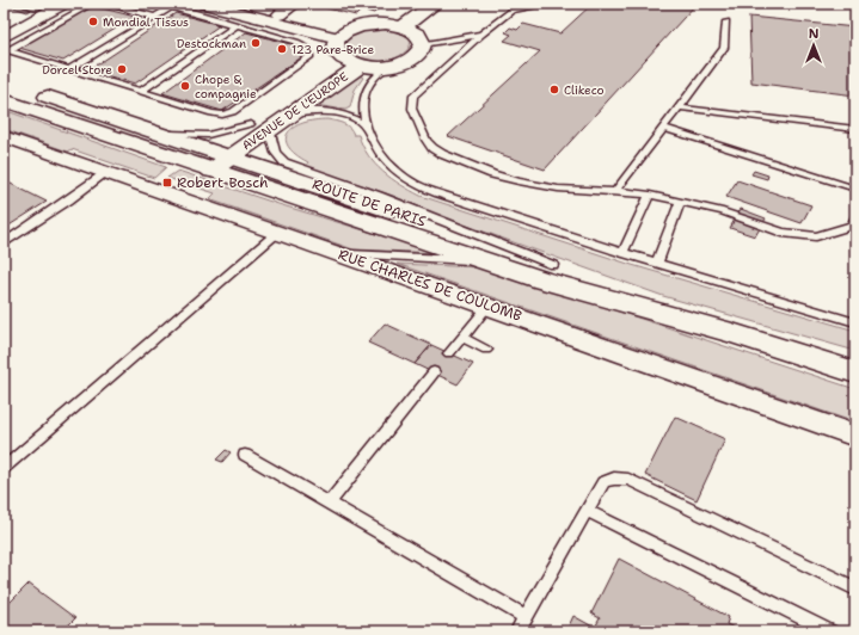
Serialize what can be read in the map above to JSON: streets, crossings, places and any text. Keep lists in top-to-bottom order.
{
  "streets": {
    "main road": ["AVENUE DE L'EUROPE", "ROUTE DE PARIS"],
    "street": ["RUE CHARLES DE COULOMB"]
  },
  "crossings": [
    ["AVENUE DE L'EUROPE", "ROUTE DE PARIS"]
  ],
  "places": {
    "other": [
      "Mondial Tissus",
      "Destockman",
      "123 Pare-Brice",
      "Dorcel Store",
      "Chope & compagnie",
      "Clikeco"
    ],
    "transit": ["Robert Bosch"]
  },
  "north": "top"
}
